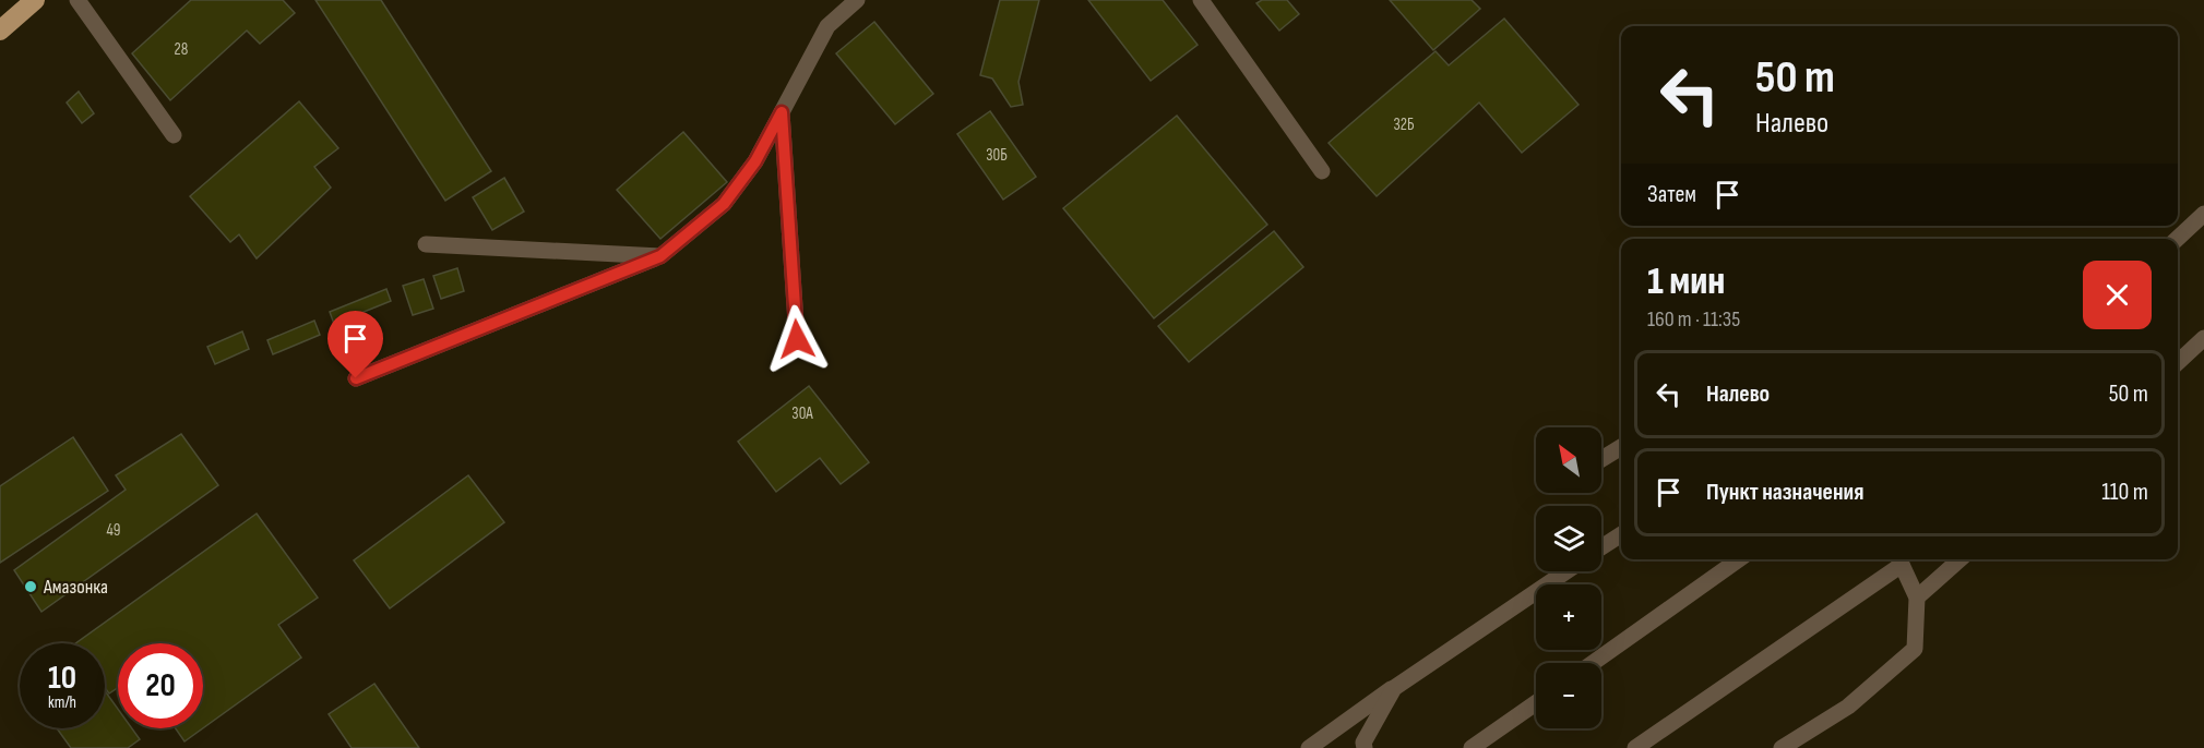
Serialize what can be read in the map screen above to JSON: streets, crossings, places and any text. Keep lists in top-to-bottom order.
{
  "places": ["Амазонка"],
  "house_numbers": [
    "28",
    "32Б",
    "30Б",
    "30А",
    "49"
  ],
  "north": "top left",
  "page": {
    "turn": ["50 m", "Налево"],
    "then": "Затем",
    "heading": ["1 мин", "160 m · 11:35"],
    "list": [
      {
        "name": "Налево",
        "value": "50 m"
      },
      {
        "name": "Пункт назначения",
        "value": "110 m"
      }
    ],
    "map_buttons": ["+", "−"],
    "speed": "10 km/h",
    "limit": "20"
  }
}
